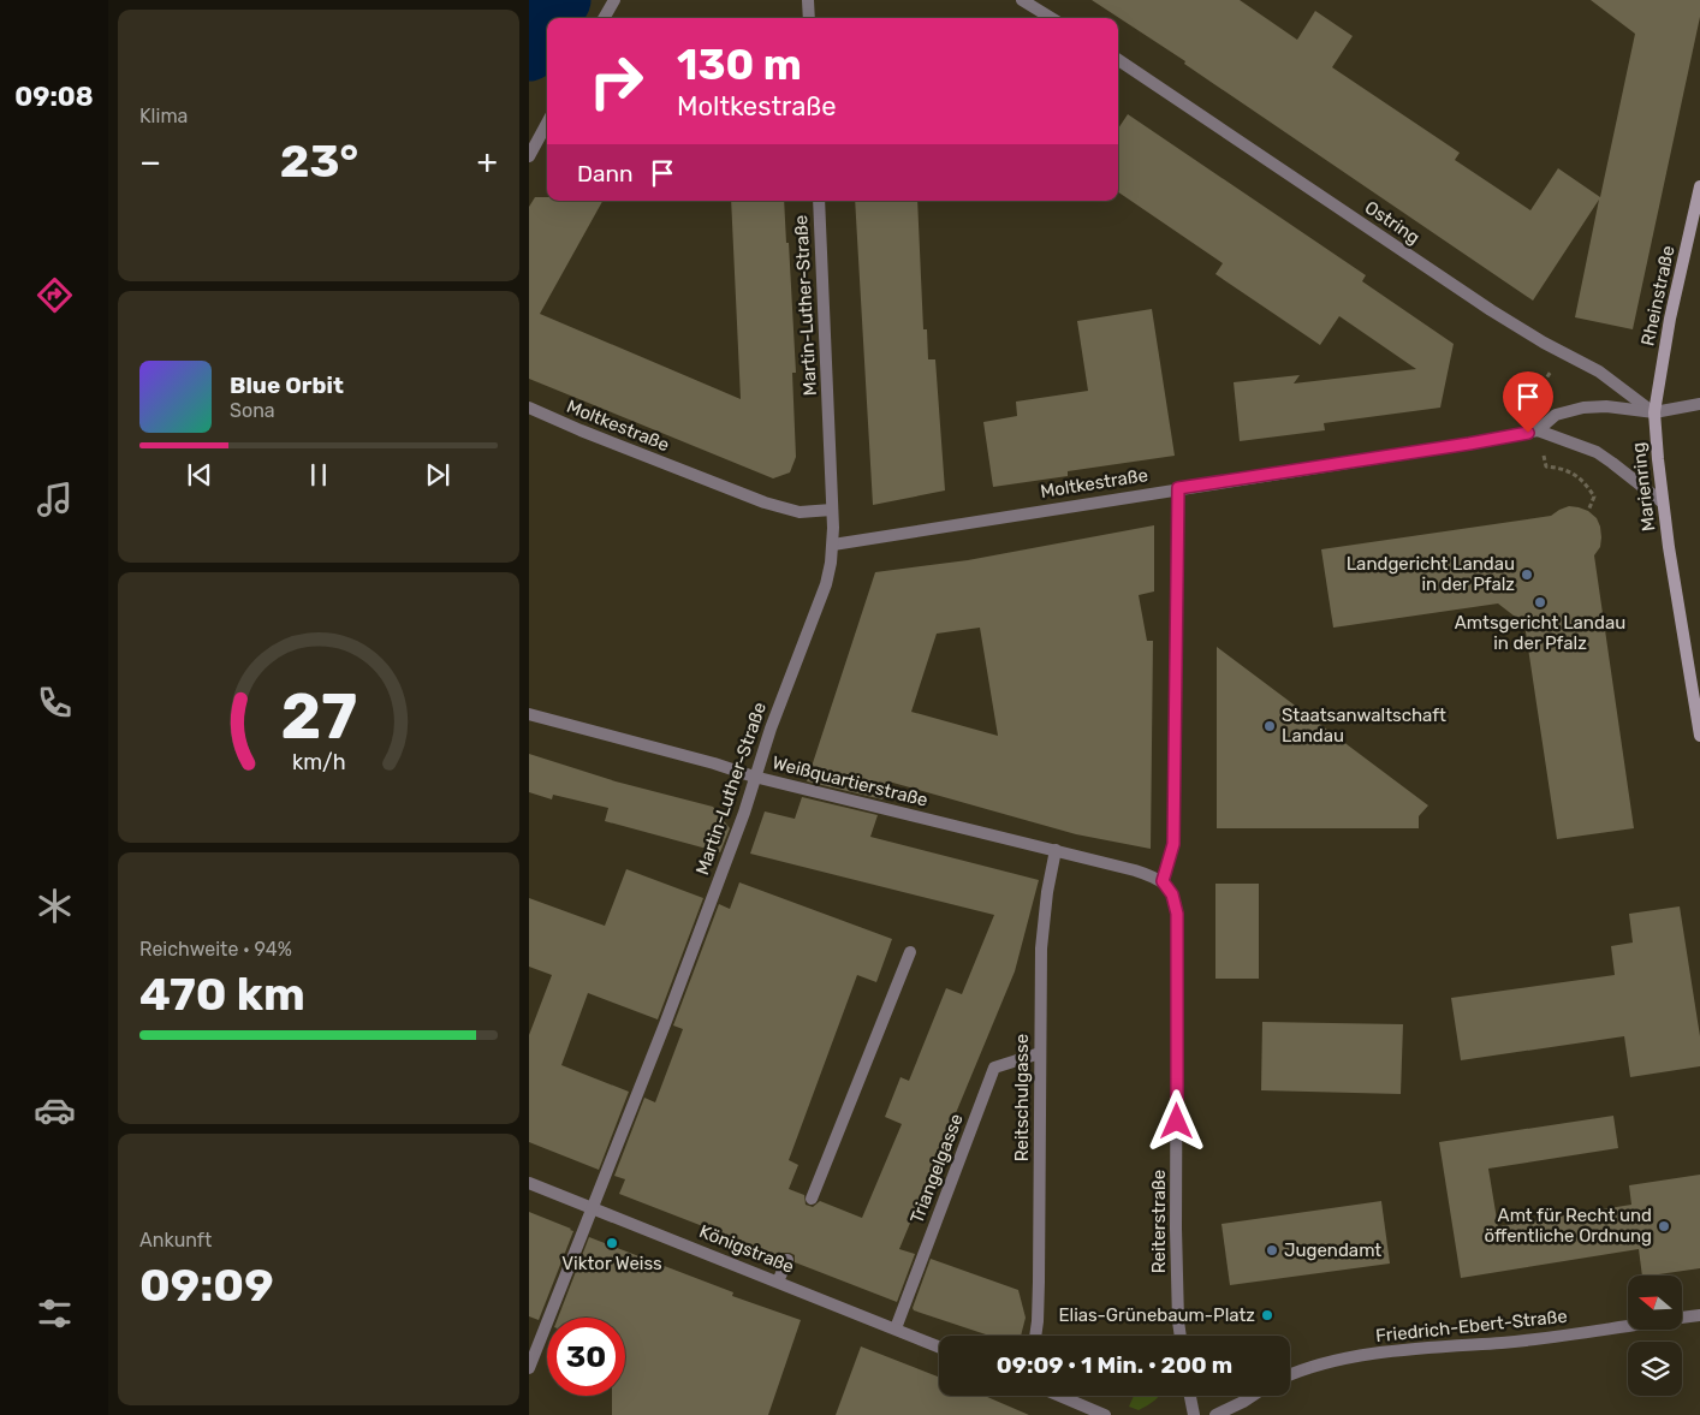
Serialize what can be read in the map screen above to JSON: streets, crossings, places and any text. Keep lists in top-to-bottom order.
{
  "streets": {
    "main road": ["Rheinstraße", "Marienring"],
    "street": [
      "Ostring",
      "Martin-Luther-Straße",
      "Moltkestraße",
      "Weißquartierstraße",
      "Reitschulgasse",
      "Triangelgasse",
      "Reiterstraße",
      "Königstraße",
      "Friedrich-Ebert-Straße"
    ]
  },
  "crossings": [
    ["Ostring", "Rheinstraße"],
    ["Ostring", "Moltkestraße"],
    ["Ostring", "Marienring"],
    ["Rheinstraße", "Moltkestraße"],
    ["Rheinstraße", "Marienring"],
    ["Martin-Luther-Straße", "Moltkestraße"],
    ["Martin-Luther-Straße", "Weißquartierstraße"],
    ["Martin-Luther-Straße", "Königstraße"],
    ["Moltkestraße", "Marienring"],
    ["Weißquartierstraße", "Reitschulgasse"],
    ["Weißquartierstraße", "Reiterstraße"],
    ["Reitschulgasse", "Triangelgasse"],
    ["Triangelgasse", "Königstraße"]
  ],
  "places": [
    "Landgericht Landau in der Pfalz",
    "Amtsgericht Landau in der Pfalz",
    "Staatsanwaltschaft Landau",
    "Amt für Recht und öffentliche Ordnung",
    "Viktor Weiss",
    "Jugendamt",
    "Elias-Grünebaum-Platz"
  ],
  "north": "left",
  "page": {
    "tabs": "09:08",
    "tile": [
      "Klima",
      ["Reichweite · 94%", "470 km"],
      ["Ankunft", "09:09"]
    ],
    "turn": ["130 m", "Moltkestraße"],
    "heat": ["−", "23°", "+"],
    "then": "Dann",
    "song": ["Blue Orbit", "Sona"],
    "limit": "30",
    "trip": "09:09 · 1 Min. · 200 m",
    "gauge": ["27", "km/h"]
  }
}
